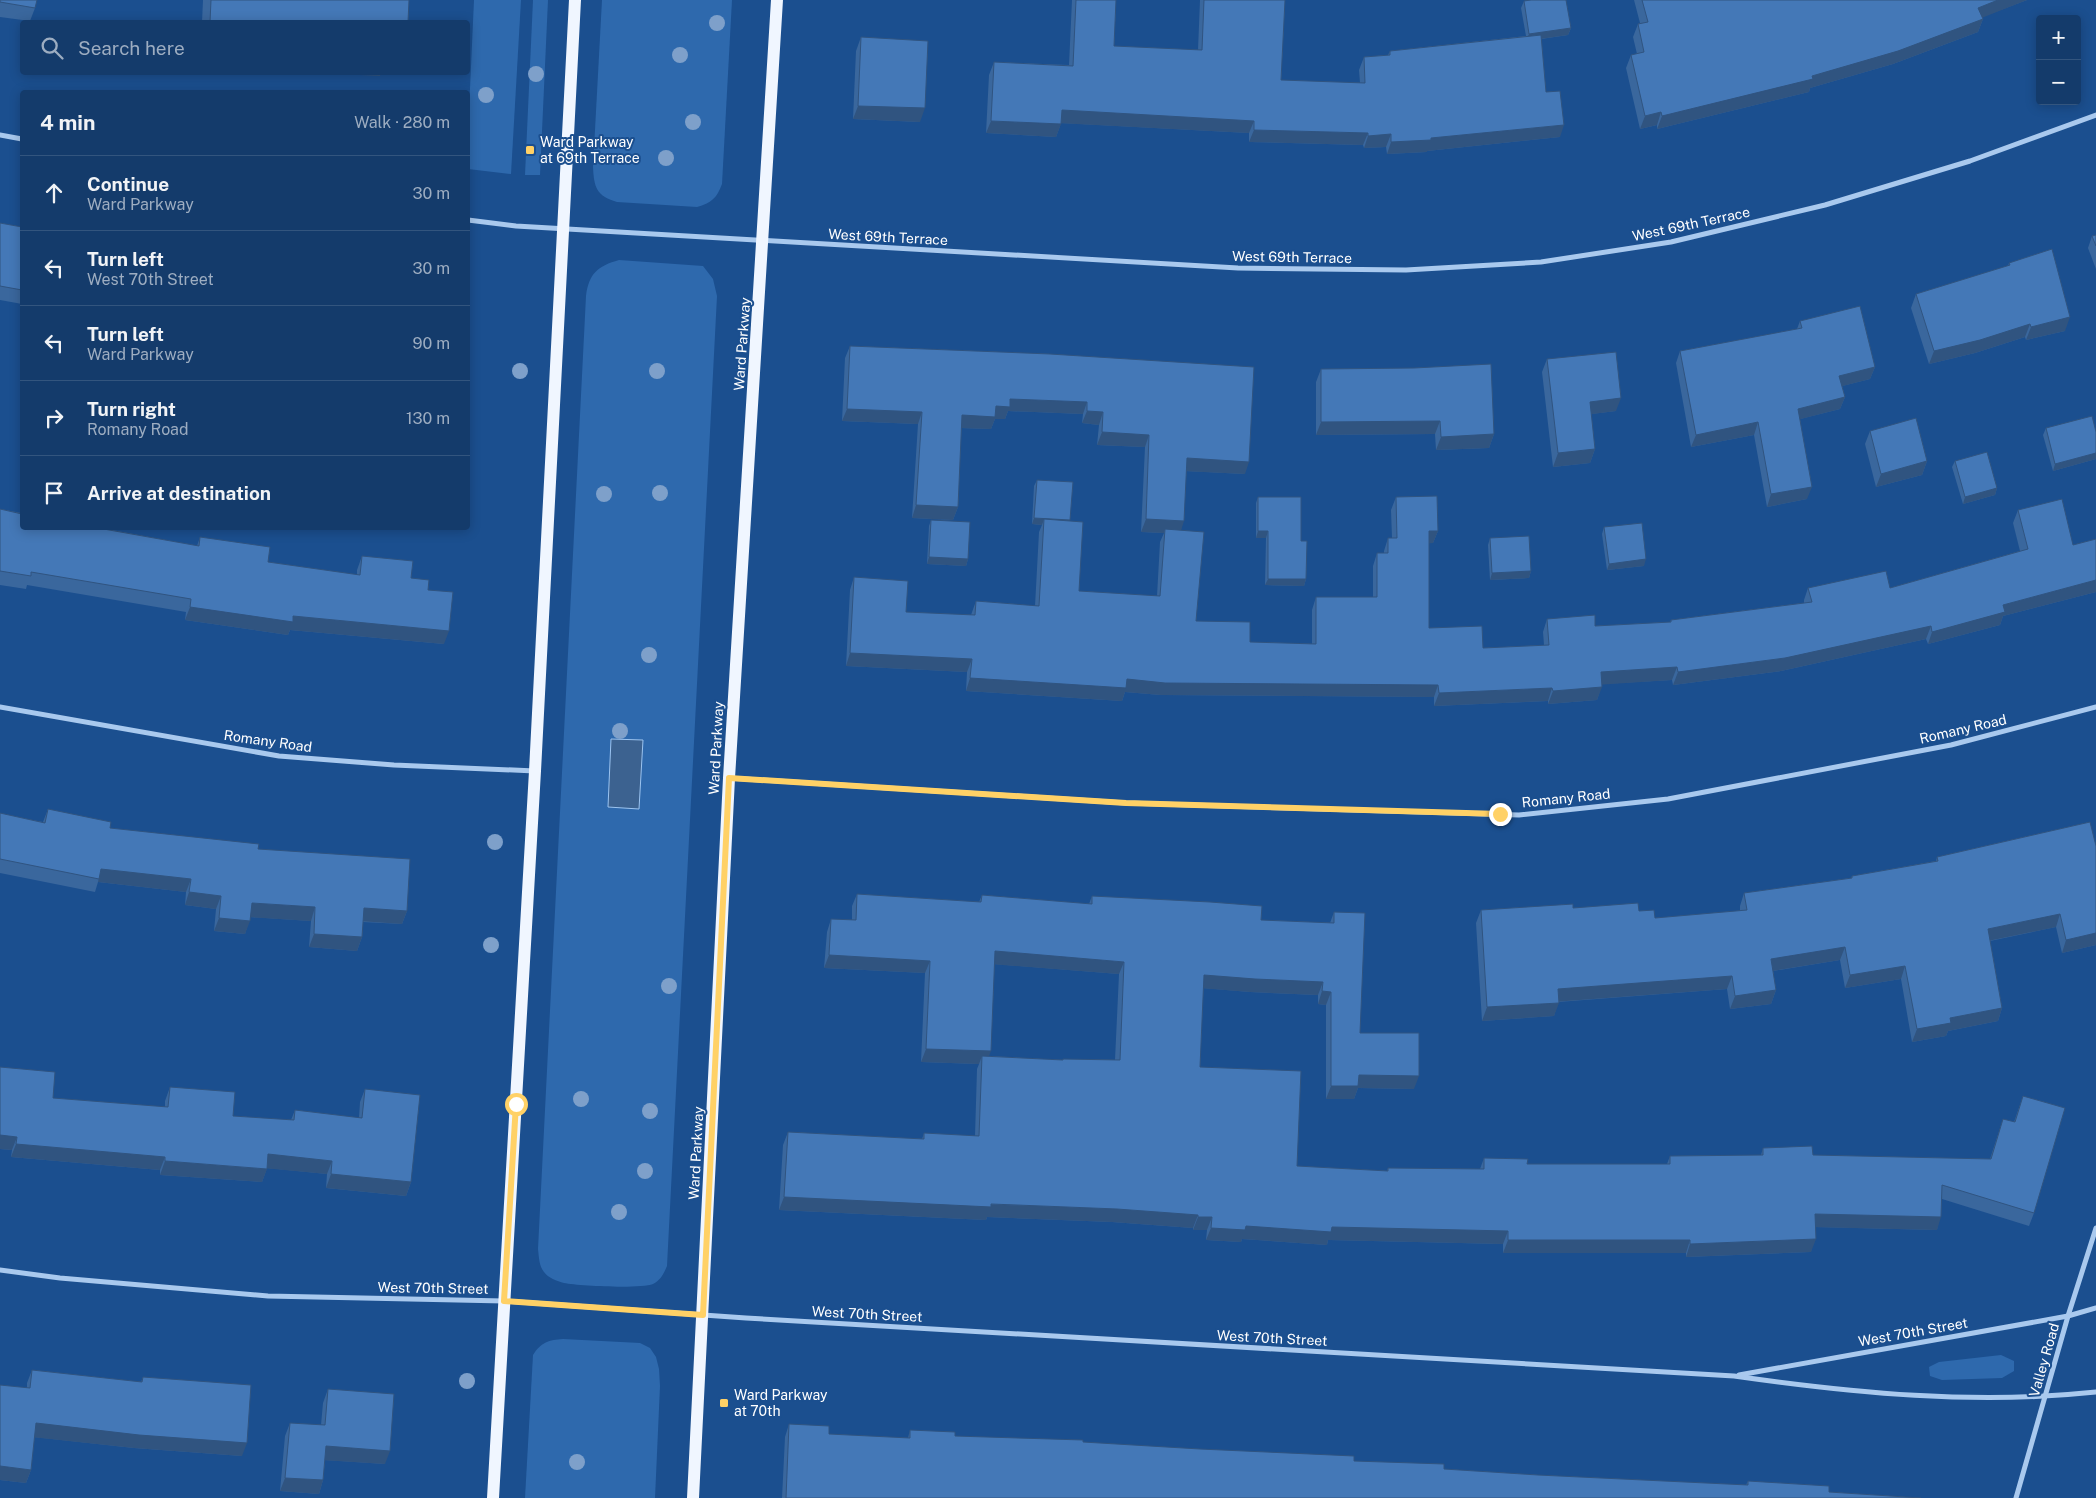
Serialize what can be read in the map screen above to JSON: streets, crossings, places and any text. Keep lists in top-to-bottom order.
{
  "streets": {
    "main road": ["Ward Parkway"],
    "street": [
      "West 69th Terrace",
      "Romany Road",
      "West 70th Street",
      "Valley Road"
    ]
  },
  "crossings": [
    ["West 69th Terrace", "Ward Parkway"],
    ["Ward Parkway", "Romany Road"],
    ["Ward Parkway", "West 70th Street"],
    ["West 70th Street", "Valley Road"]
  ],
  "places": {
    "transit": ["Ward Parkway at 69th Terrace", "Ward Parkway at 70th"]
  },
  "page": {
    "map_buttons": ["+", "−"],
    "search": "Search here",
    "heading": ["4 min", "Walk · 280 m"],
    "list": [
      ["Continue", "Ward Parkway", "30 m"],
      ["Turn left", "West 70th Street", "30 m"],
      ["Turn left", "Ward Parkway", "90 m"],
      ["Turn right", "Romany Road", "130 m"],
      "Arrive at destination"
    ]
  }
}
